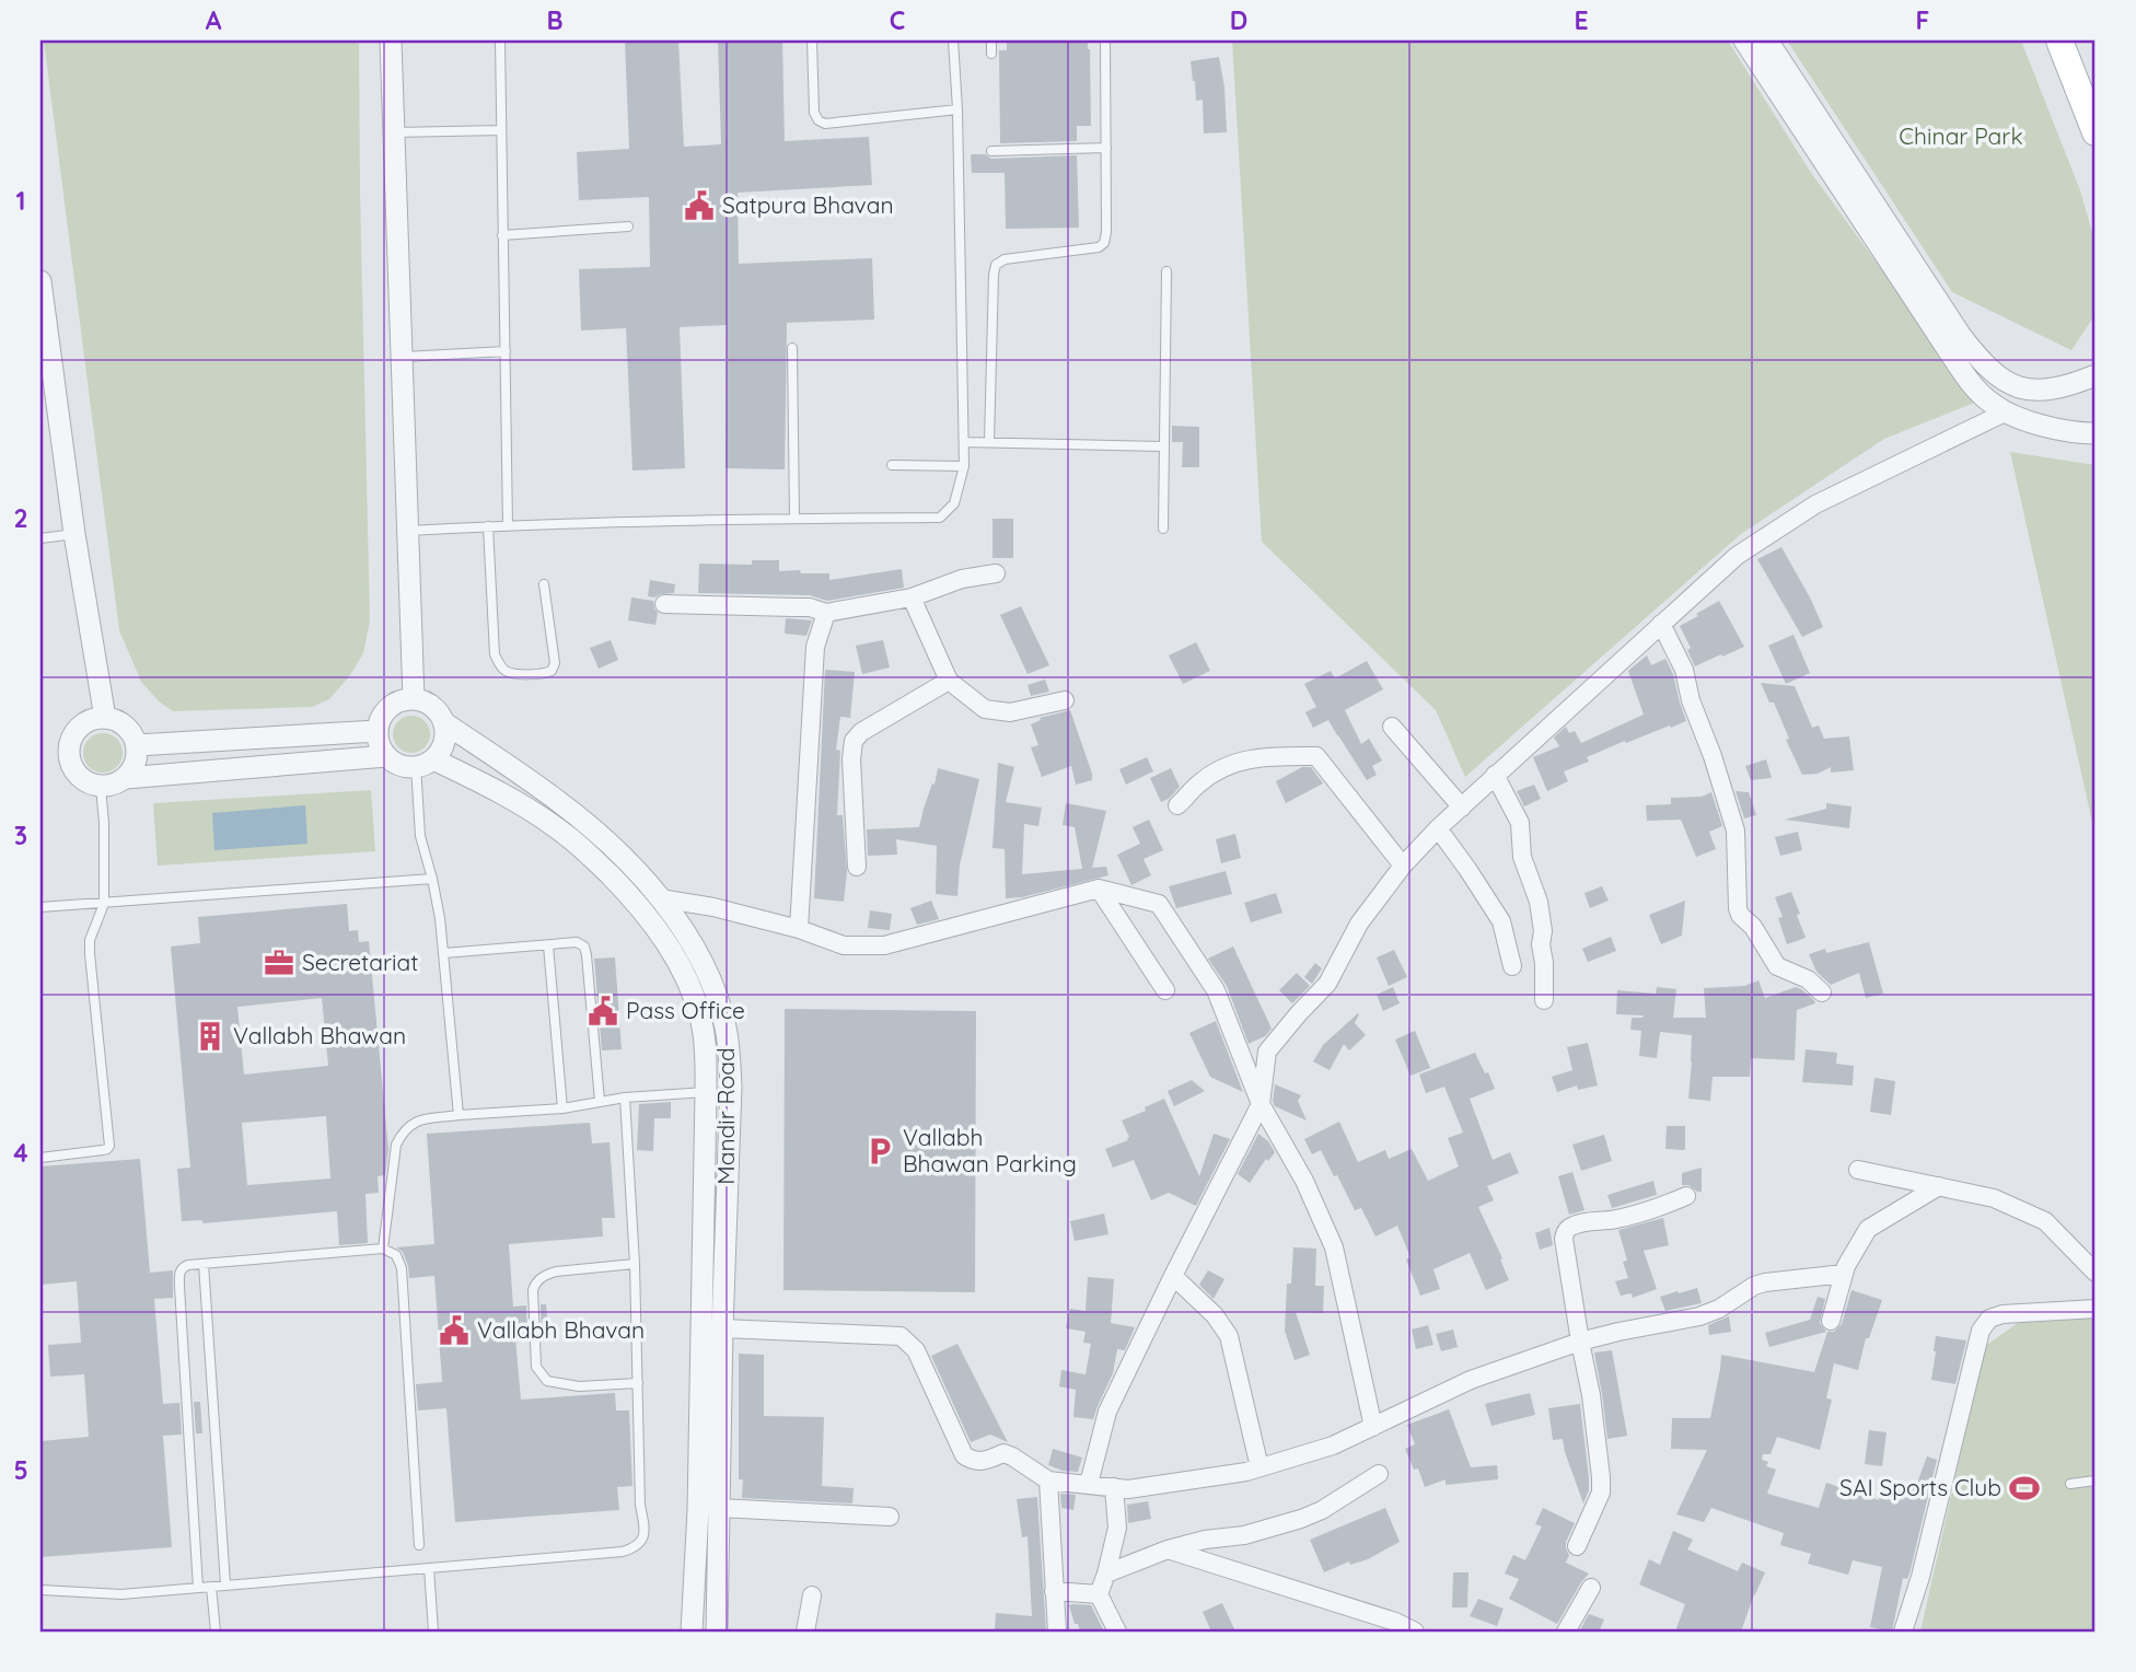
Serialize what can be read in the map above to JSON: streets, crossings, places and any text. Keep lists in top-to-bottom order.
{
  "streets": {
    "street": ["Mandir Road"]
  },
  "parks": ["Chinar Park"],
  "places": {
    "public building": ["Satpura Bhavan", "Pass Office", "Vallabh Bhavan"],
    "office": ["Secretariat"],
    "building": ["Vallabh Bhawan"],
    "parking": ["Vallabh Bhawan Parking"],
    "sports": ["SAI Sports Club"]
  },
  "grid": {
    "columns": [
      "A",
      "B",
      "C",
      "D",
      "E",
      "F"
    ],
    "rows": [
      "1",
      "2",
      "3",
      "4",
      "5"
    ]
  }
}
